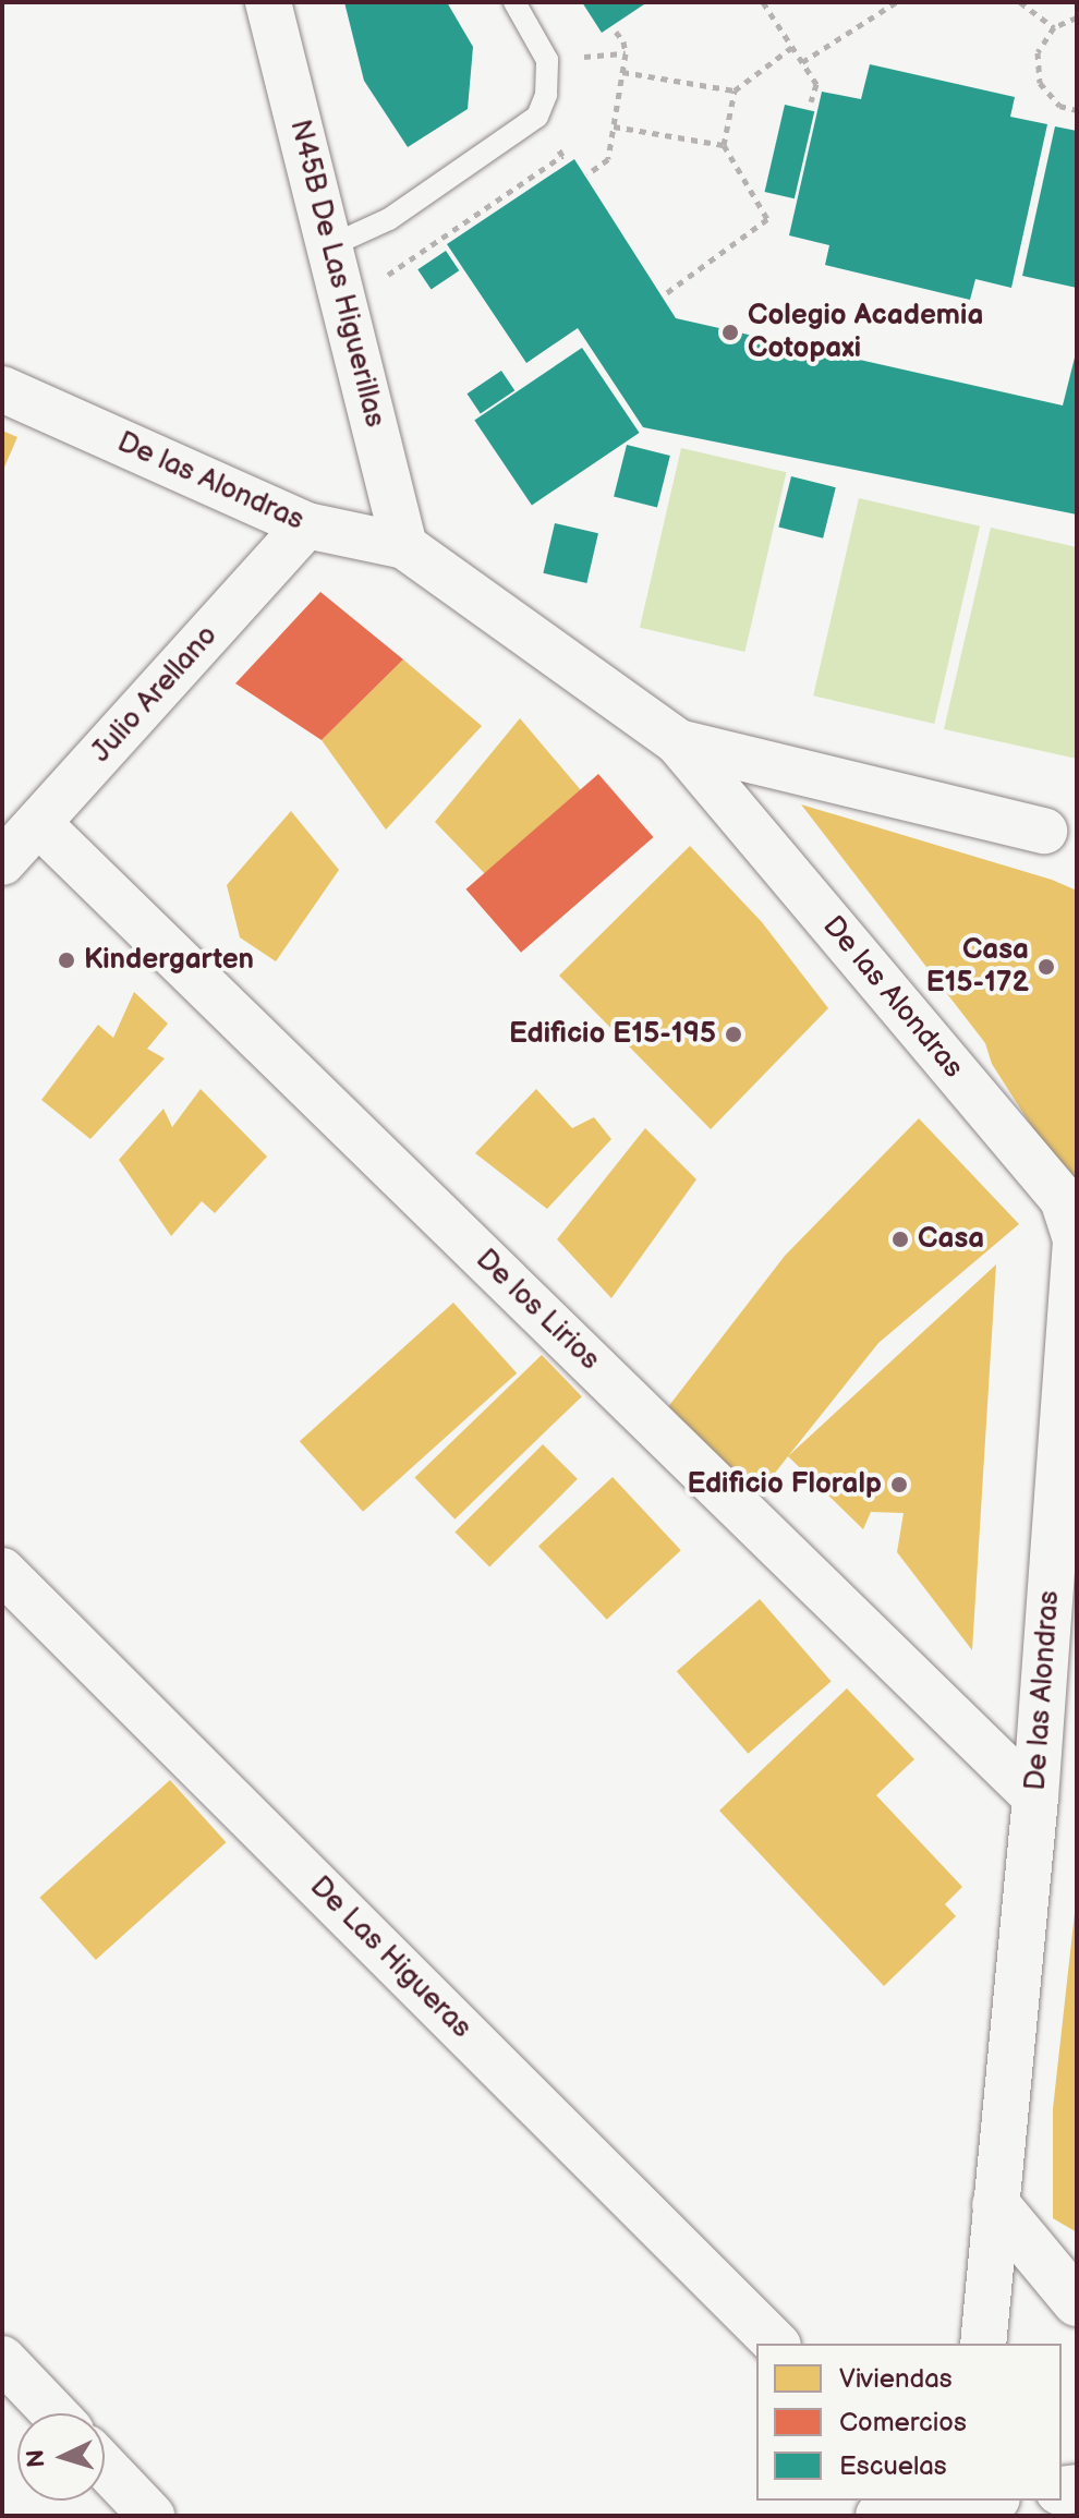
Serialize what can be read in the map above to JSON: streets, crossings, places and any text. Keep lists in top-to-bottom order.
{
  "streets": {
    "street": [
      "N45B De Las Higuerillas",
      "De las Alondras",
      "Julio Arellano",
      "De los Lirios",
      "De Las Higueras"
    ]
  },
  "crossings": [
    ["N45B De Las Higuerillas", "De las Alondras"],
    ["De las Alondras", "Julio Arellano"],
    ["De las Alondras", "De los Lirios"],
    ["Julio Arellano", "De los Lirios"]
  ],
  "places": [
    "Colegio Academia Cotopaxi",
    "Kindergarten",
    "Casa E15-172",
    "Edificio E15-195",
    "Casa",
    "Edificio Floralp"
  ],
  "legend": ["Viviendas", "Comercios", "Escuelas"],
  "north": "left"
}
